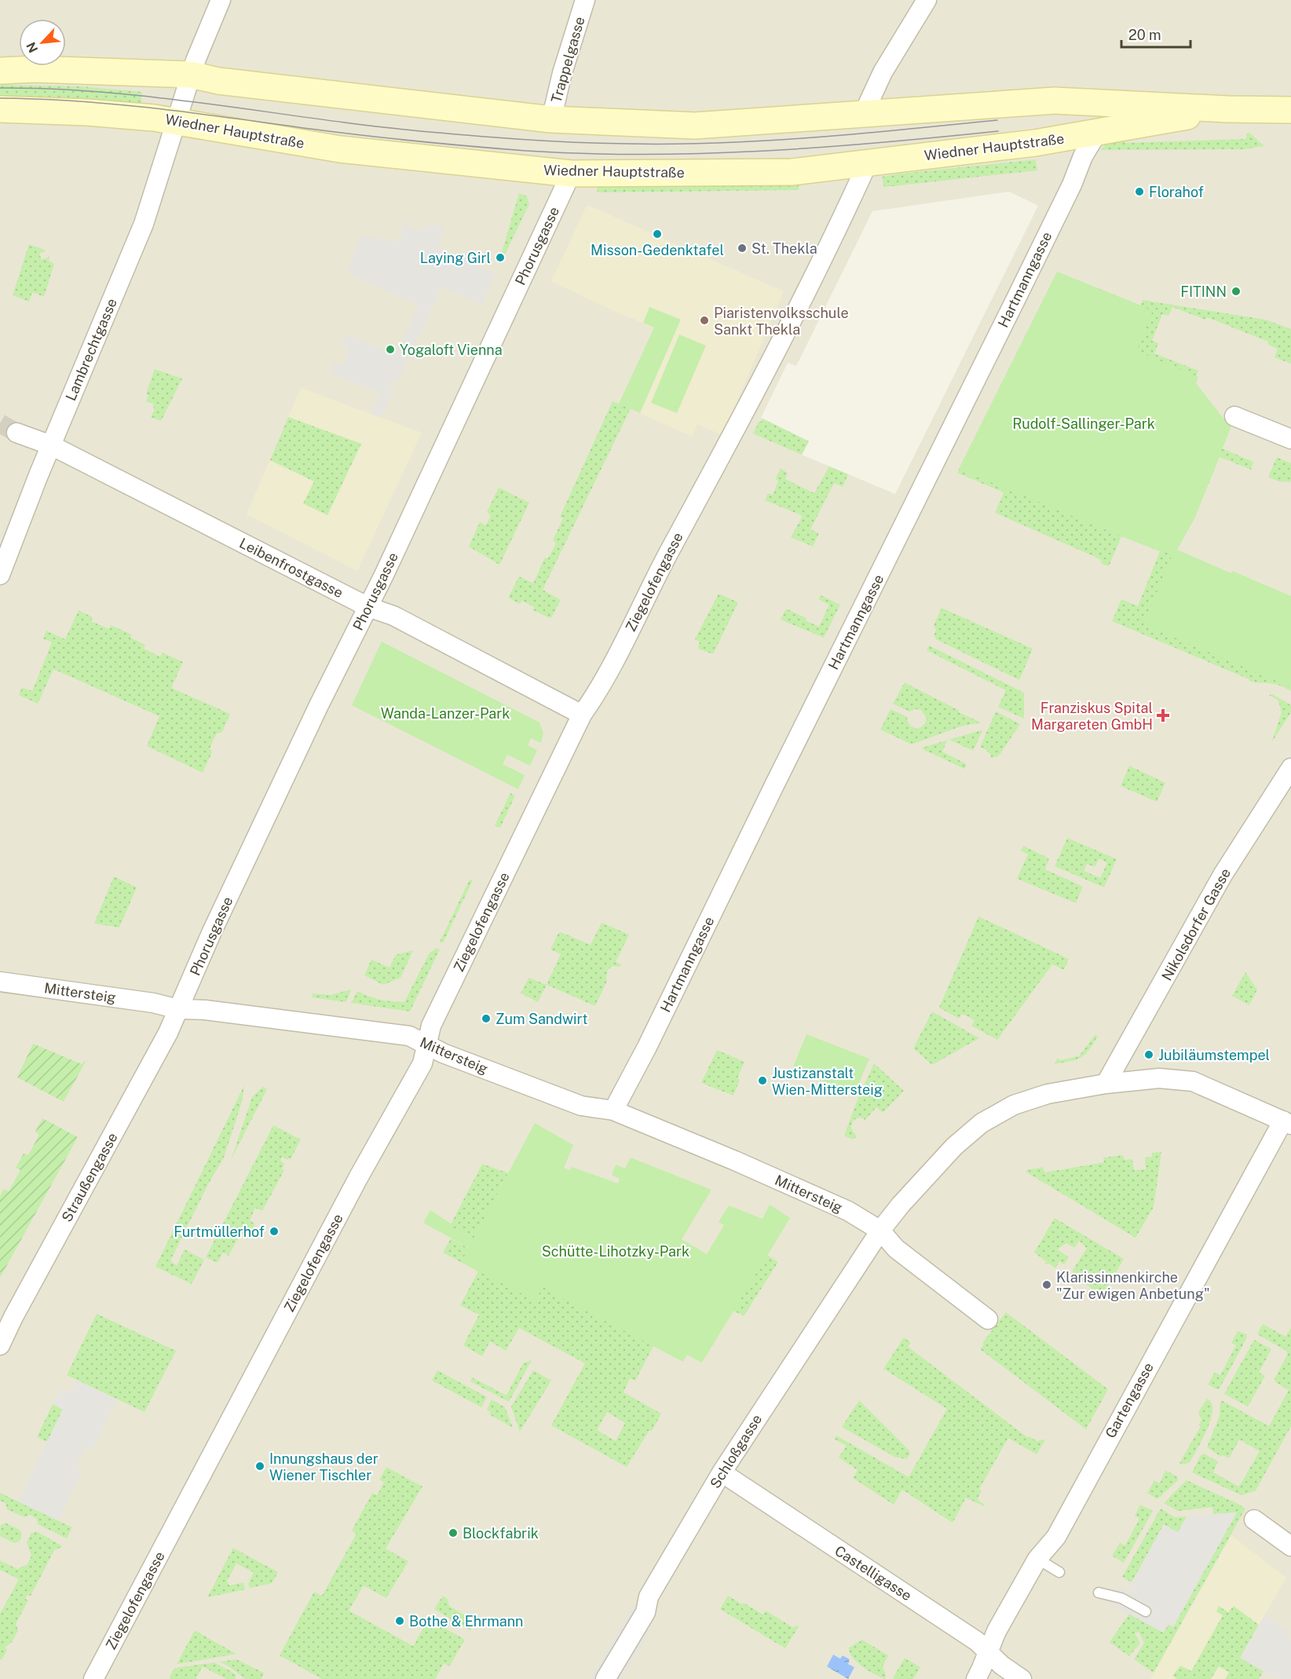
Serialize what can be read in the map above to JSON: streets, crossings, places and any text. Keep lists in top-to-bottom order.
{
  "streets": {
    "main road": ["Wiedner Hauptstraße"],
    "street": [
      "Trappelgasse",
      "Phorusgasse",
      "Hartmanngasse",
      "Lambrechtgasse",
      "Leibenfrostgasse",
      "Ziegelofengasse",
      "Nikolsdorfer Gasse",
      "Mittersteig",
      "Straußengasse",
      "Gartengasse",
      "Schloßgasse",
      "Castelligasse"
    ]
  },
  "crossings": [
    ["Trappelgasse", "Wiedner Hauptstraße"],
    ["Wiedner Hauptstraße", "Phorusgasse"],
    ["Wiedner Hauptstraße", "Hartmanngasse"],
    ["Wiedner Hauptstraße", "Lambrechtgasse"],
    ["Wiedner Hauptstraße", "Ziegelofengasse"],
    ["Phorusgasse", "Leibenfrostgasse"],
    ["Phorusgasse", "Mittersteig"],
    ["Phorusgasse", "Straußengasse"],
    ["Hartmanngasse", "Mittersteig"],
    ["Lambrechtgasse", "Leibenfrostgasse"],
    ["Leibenfrostgasse", "Ziegelofengasse"],
    ["Ziegelofengasse", "Mittersteig"],
    ["Nikolsdorfer Gasse", "Schloßgasse"],
    ["Mittersteig", "Straußengasse"],
    ["Mittersteig", "Schloßgasse"],
    ["Gartengasse", "Schloßgasse"],
    ["Gartengasse", "Castelligasse"],
    ["Schloßgasse", "Castelligasse"]
  ],
  "parks": ["Rudolf-Sallinger-Park", "Wanda-Lanzer-Park", "Schütte-Lihotzky-Park"],
  "places": {
    "other": [
      "Florahof",
      "Misson-Gedenktafel",
      "St. Thekla",
      "Laying Girl",
      "FITINN",
      "Piaristenvolksschule Sankt Thekla",
      "Yogaloft Vienna",
      "Zum Sandwirt",
      "Jubiläumstempel",
      "Justizanstalt Wien-Mittersteig",
      "Furtmüllerhof",
      "Klarissinnenkirche \"Zur ewigen Anbetung\"",
      "Innungshaus der Wiener Tischler",
      "Blockfabrik",
      "Bothe & Ehrmann"
    ],
    "health": ["Franziskus Spital Margareten GmbH"]
  },
  "scale_bar": "20 m",
  "north": "bottom left"
}
